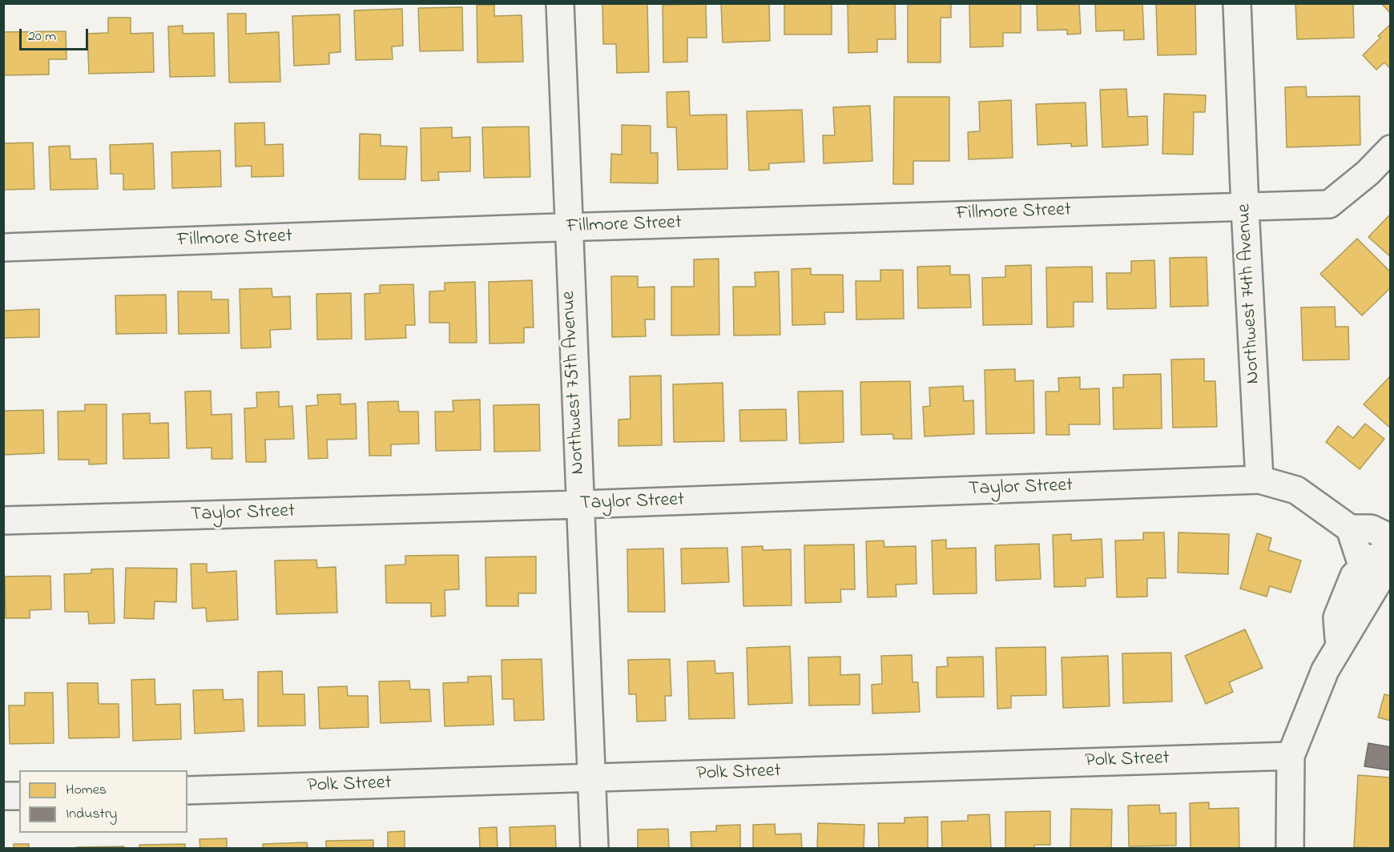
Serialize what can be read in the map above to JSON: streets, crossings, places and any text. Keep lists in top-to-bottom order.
{
  "streets": {
    "street": [
      "Fillmore Street",
      "Northwest 74th Avenue",
      "Northwest 75th Avenue",
      "Taylor Street",
      "Polk Street"
    ]
  },
  "crossings": [
    ["Fillmore Street", "Northwest 74th Avenue"],
    ["Fillmore Street", "Northwest 75th Avenue"],
    ["Northwest 74th Avenue", "Taylor Street"],
    ["Northwest 75th Avenue", "Taylor Street"],
    ["Northwest 75th Avenue", "Polk Street"]
  ],
  "legend": ["Homes", "Industry"],
  "scale_bar": "20 m"
}
